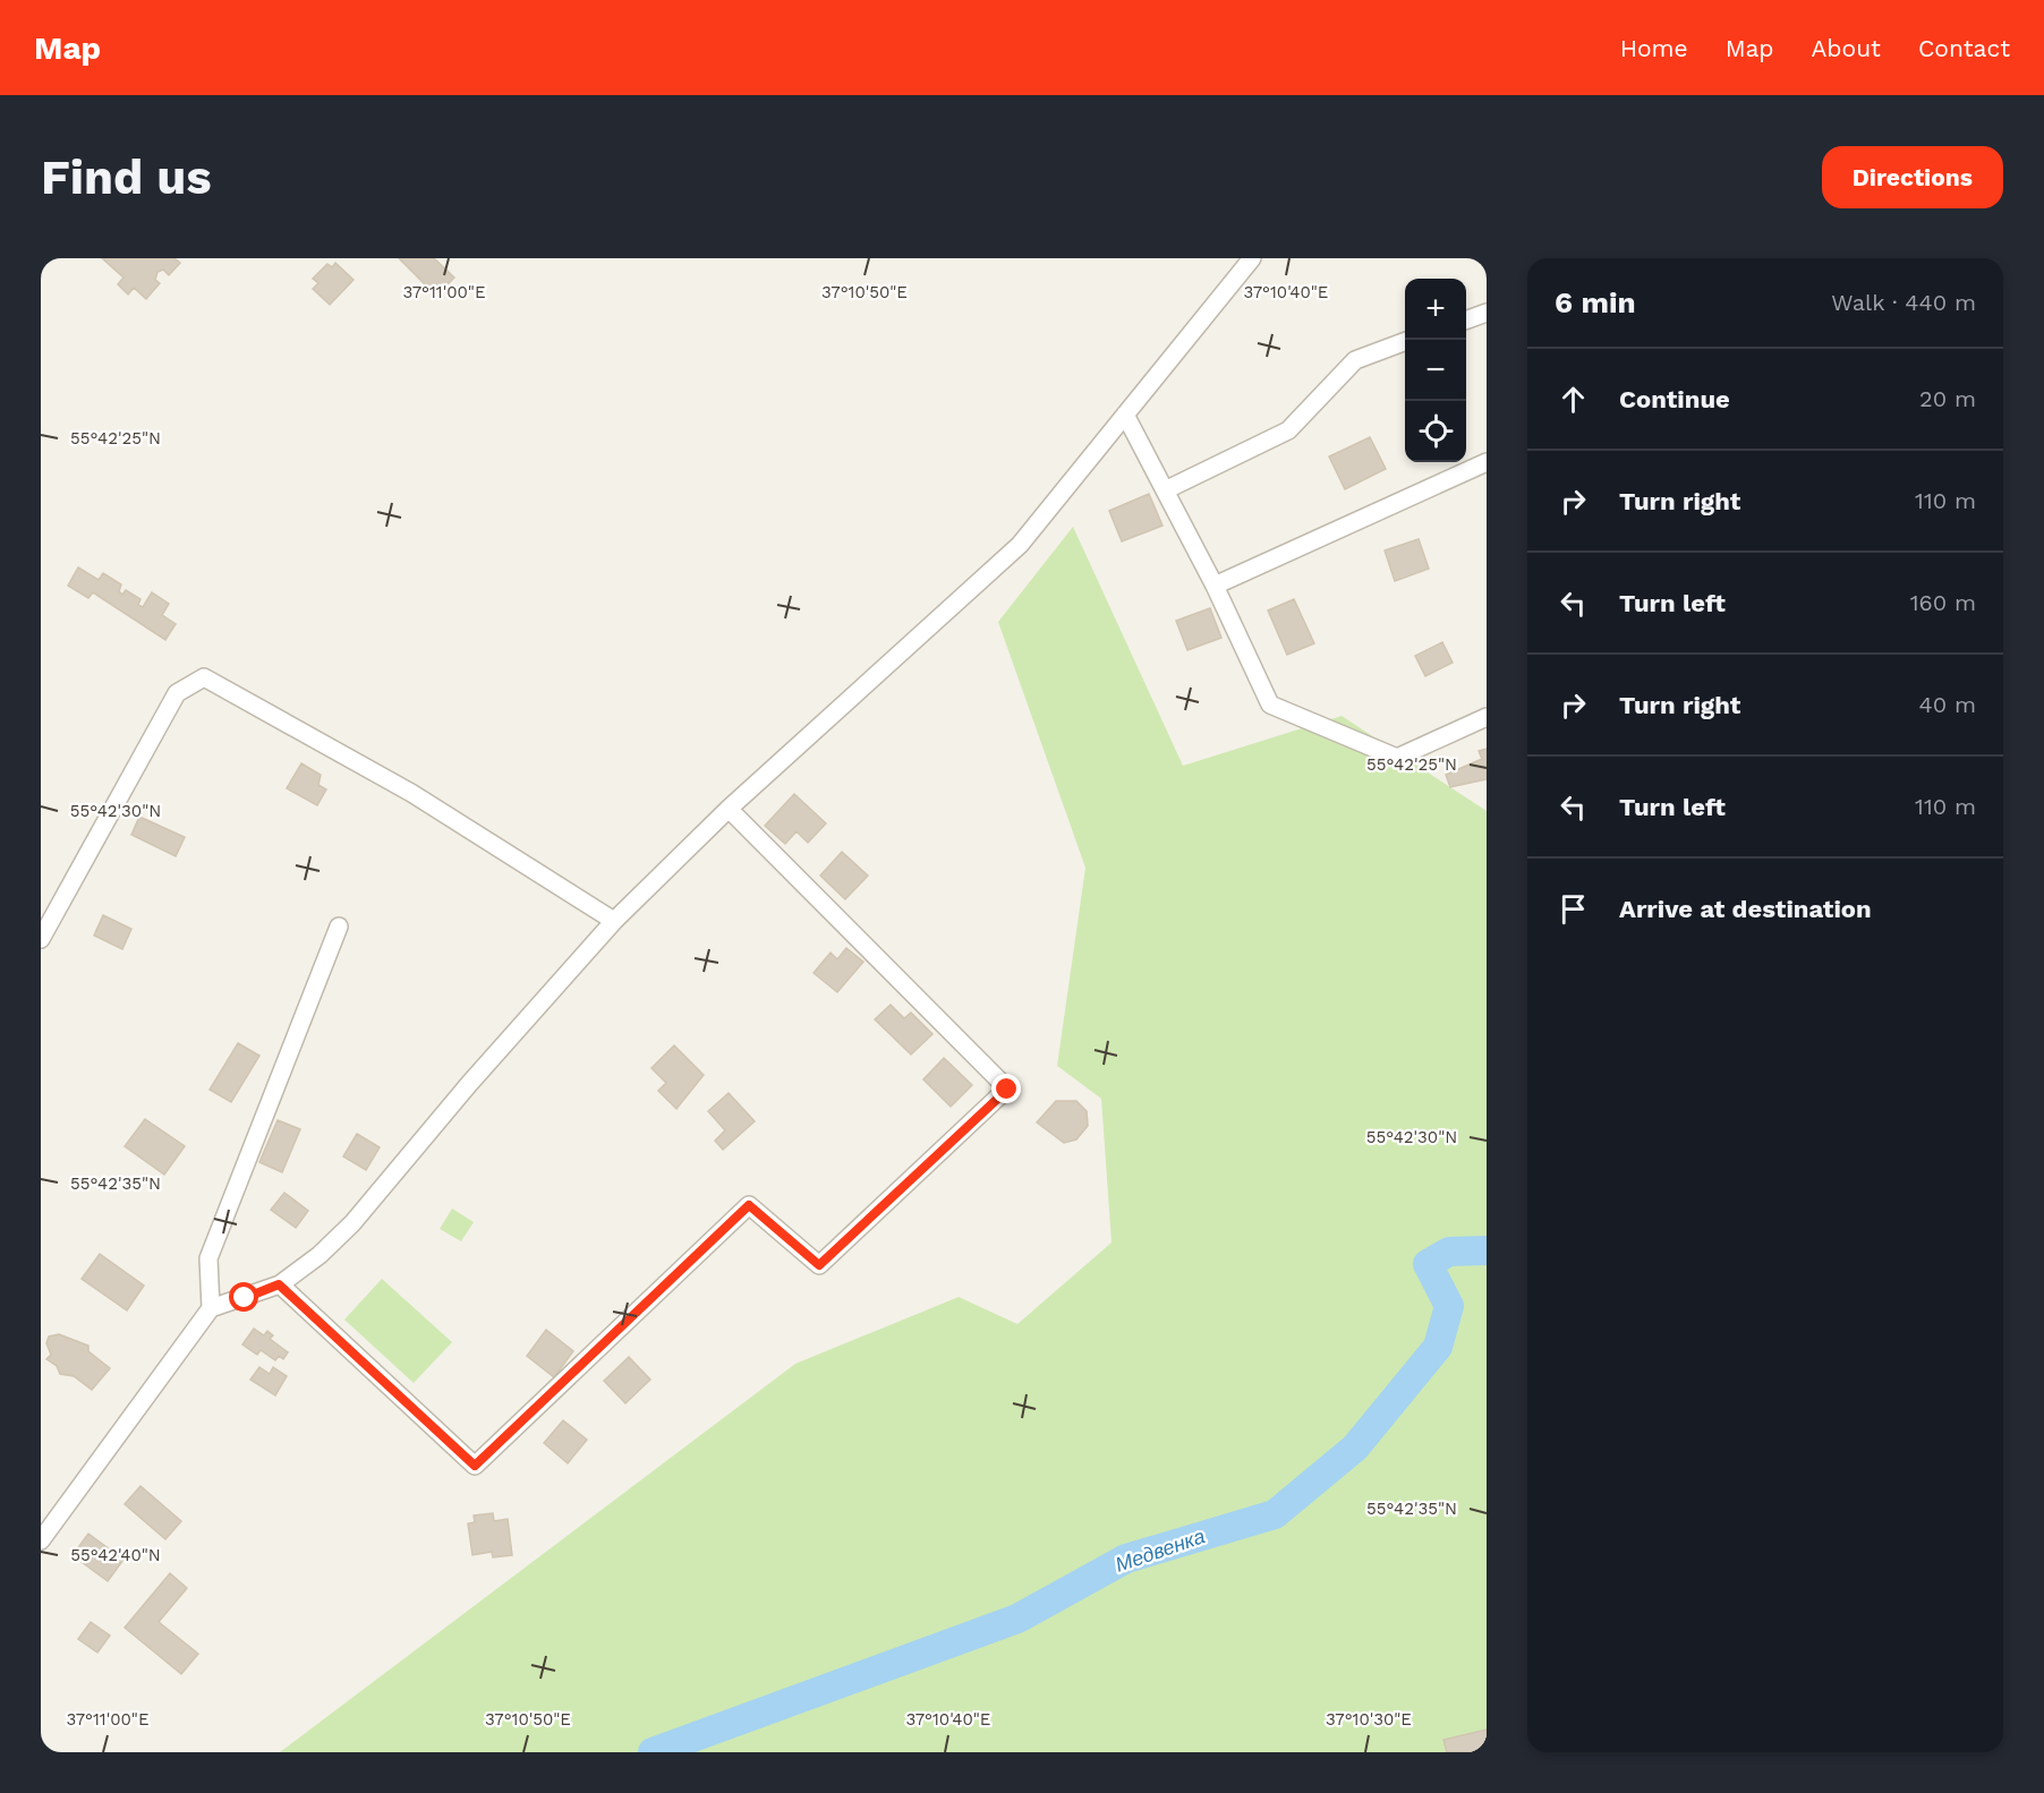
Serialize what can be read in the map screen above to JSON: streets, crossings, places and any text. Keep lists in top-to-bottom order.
{
  "water": ["Медвенка"],
  "page": {
    "header": "Map",
    "nav": [
      "Home",
      "Map",
      "About",
      "Contact"
    ],
    "buttons": "Directions",
    "title": "Find us",
    "heading": ["6 min", "Walk · 440 m"],
    "map_buttons": ["+", "−"],
    "list": [
      ["Continue", "20 m"],
      ["Turn right", "110 m"],
      ["Turn left", "160 m"],
      ["Turn right", "40 m"],
      ["Turn left", "110 m"],
      "Arrive at destination"
    ]
  },
  "coordinates": [
    "37°11'00\"E",
    "37°10'50\"E",
    "37°10'40\"E",
    "55°42'25\"N",
    "55°42'30\"N",
    "55°42'35\"N",
    "55°42'40\"N",
    "37°10'30\"E"
  ]
}
